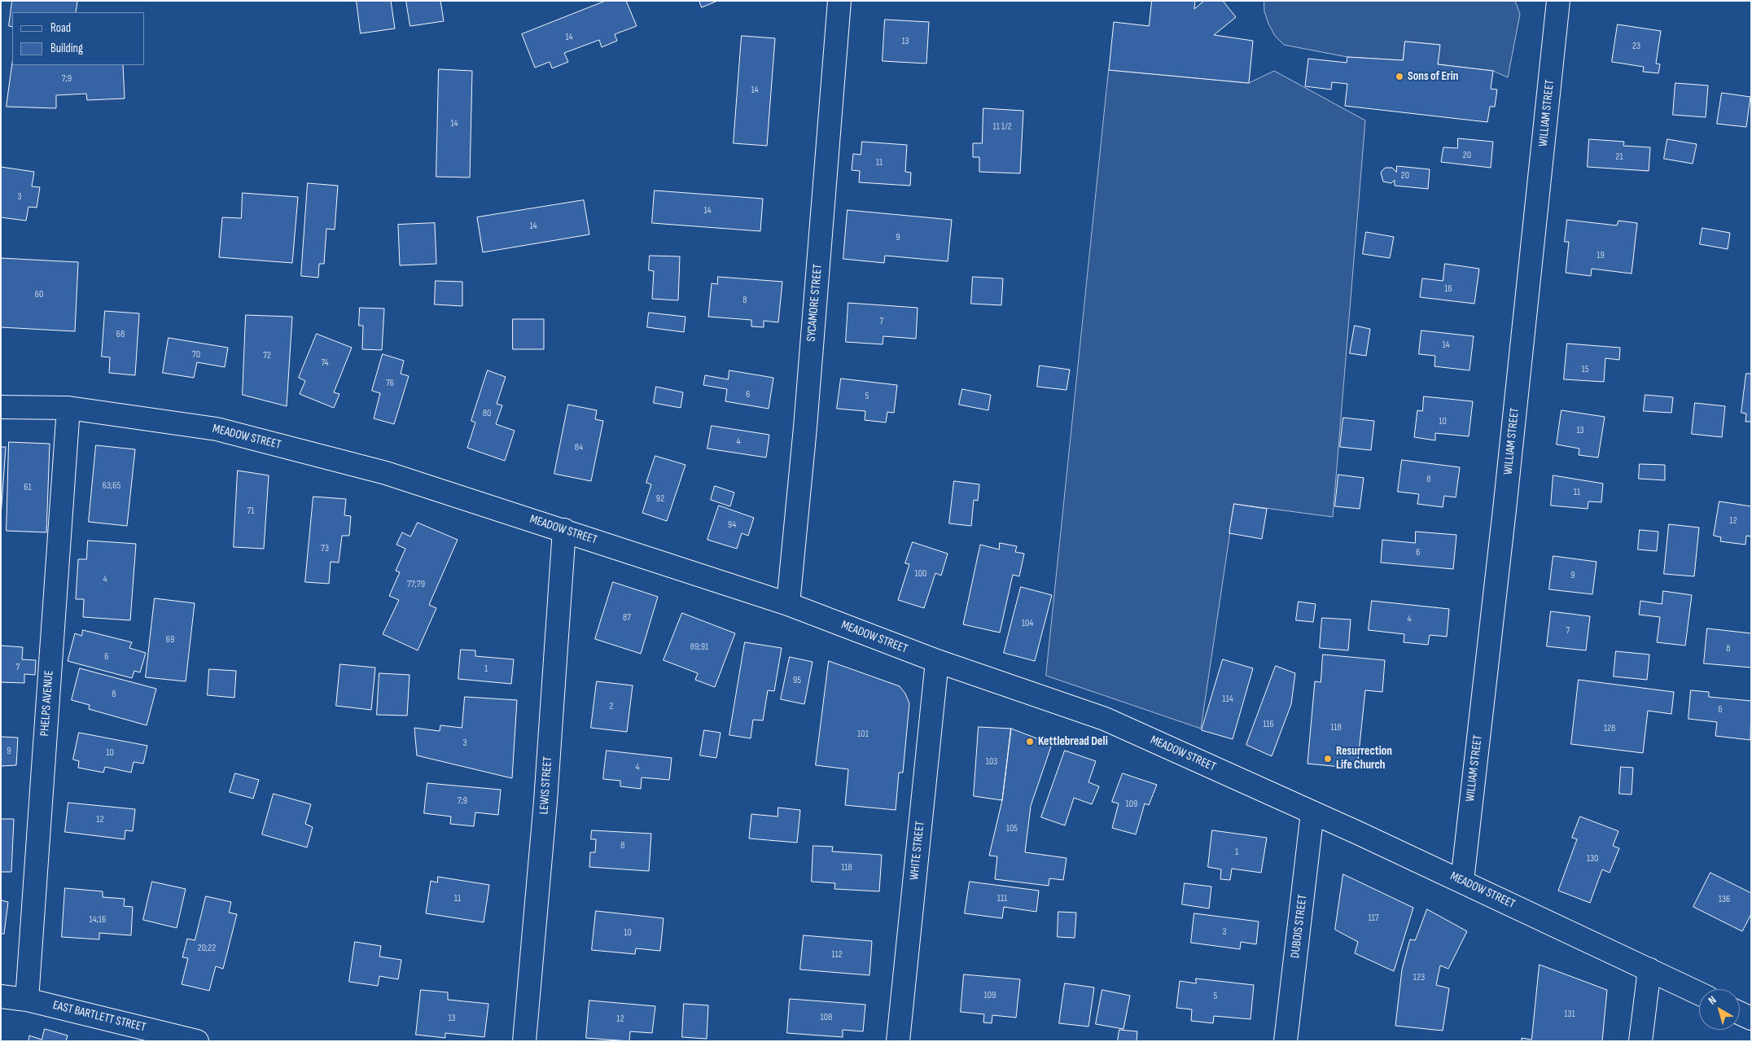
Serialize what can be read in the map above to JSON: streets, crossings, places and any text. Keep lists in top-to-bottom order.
{
  "streets": {
    "street": [
      "WILLIAM STREET",
      "SYCAMORE STREET",
      "MEADOW STREET",
      "PHELPS AVENUE",
      "LEWIS STREET",
      "WHITE STREET",
      "DUBOIS STREET",
      "EAST BARTLETT STREET"
    ]
  },
  "crossings": [
    ["WILLIAM STREET", "MEADOW STREET"],
    ["SYCAMORE STREET", "MEADOW STREET"],
    ["MEADOW STREET", "PHELPS AVENUE"],
    ["MEADOW STREET", "LEWIS STREET"],
    ["MEADOW STREET", "WHITE STREET"],
    ["MEADOW STREET", "DUBOIS STREET"],
    ["PHELPS AVENUE", "EAST BARTLETT STREET"]
  ],
  "places": ["Sons of Erin", "Kettlebread Deli", "Resurrection Life Church"],
  "house_numbers": [
    "14",
    "13",
    "23",
    "7;9",
    "14",
    "14",
    "11 1/2",
    "20",
    "21",
    "11",
    "20",
    "3",
    "14",
    "14",
    "9",
    "19",
    "16",
    "60",
    "8",
    "7",
    "68",
    "14",
    "70",
    "72",
    "74",
    "15",
    "76",
    "6",
    "5",
    "80",
    "10",
    "13",
    "4",
    "84",
    "8",
    "63;65",
    "61",
    "11",
    "92",
    "71",
    "12",
    "94",
    "73",
    "6",
    "100",
    "9",
    "4",
    "77;79",
    "87",
    "4",
    "104",
    "7",
    "69",
    "89;91",
    "8",
    "6",
    "7",
    "1",
    "95",
    "8",
    "114",
    "2",
    "6",
    "116",
    "118",
    "128",
    "101",
    "3",
    "9",
    "10",
    "103",
    "4",
    "7;9",
    "109",
    "12",
    "105",
    "8",
    "1",
    "130",
    "118",
    "11",
    "111",
    "136",
    "117",
    "14;16",
    "3",
    "10",
    "20;22",
    "112",
    "123",
    "109",
    "5",
    "131",
    "108",
    "13",
    "12"
  ],
  "legend": ["Road", "Building"],
  "north": "top left"
}
